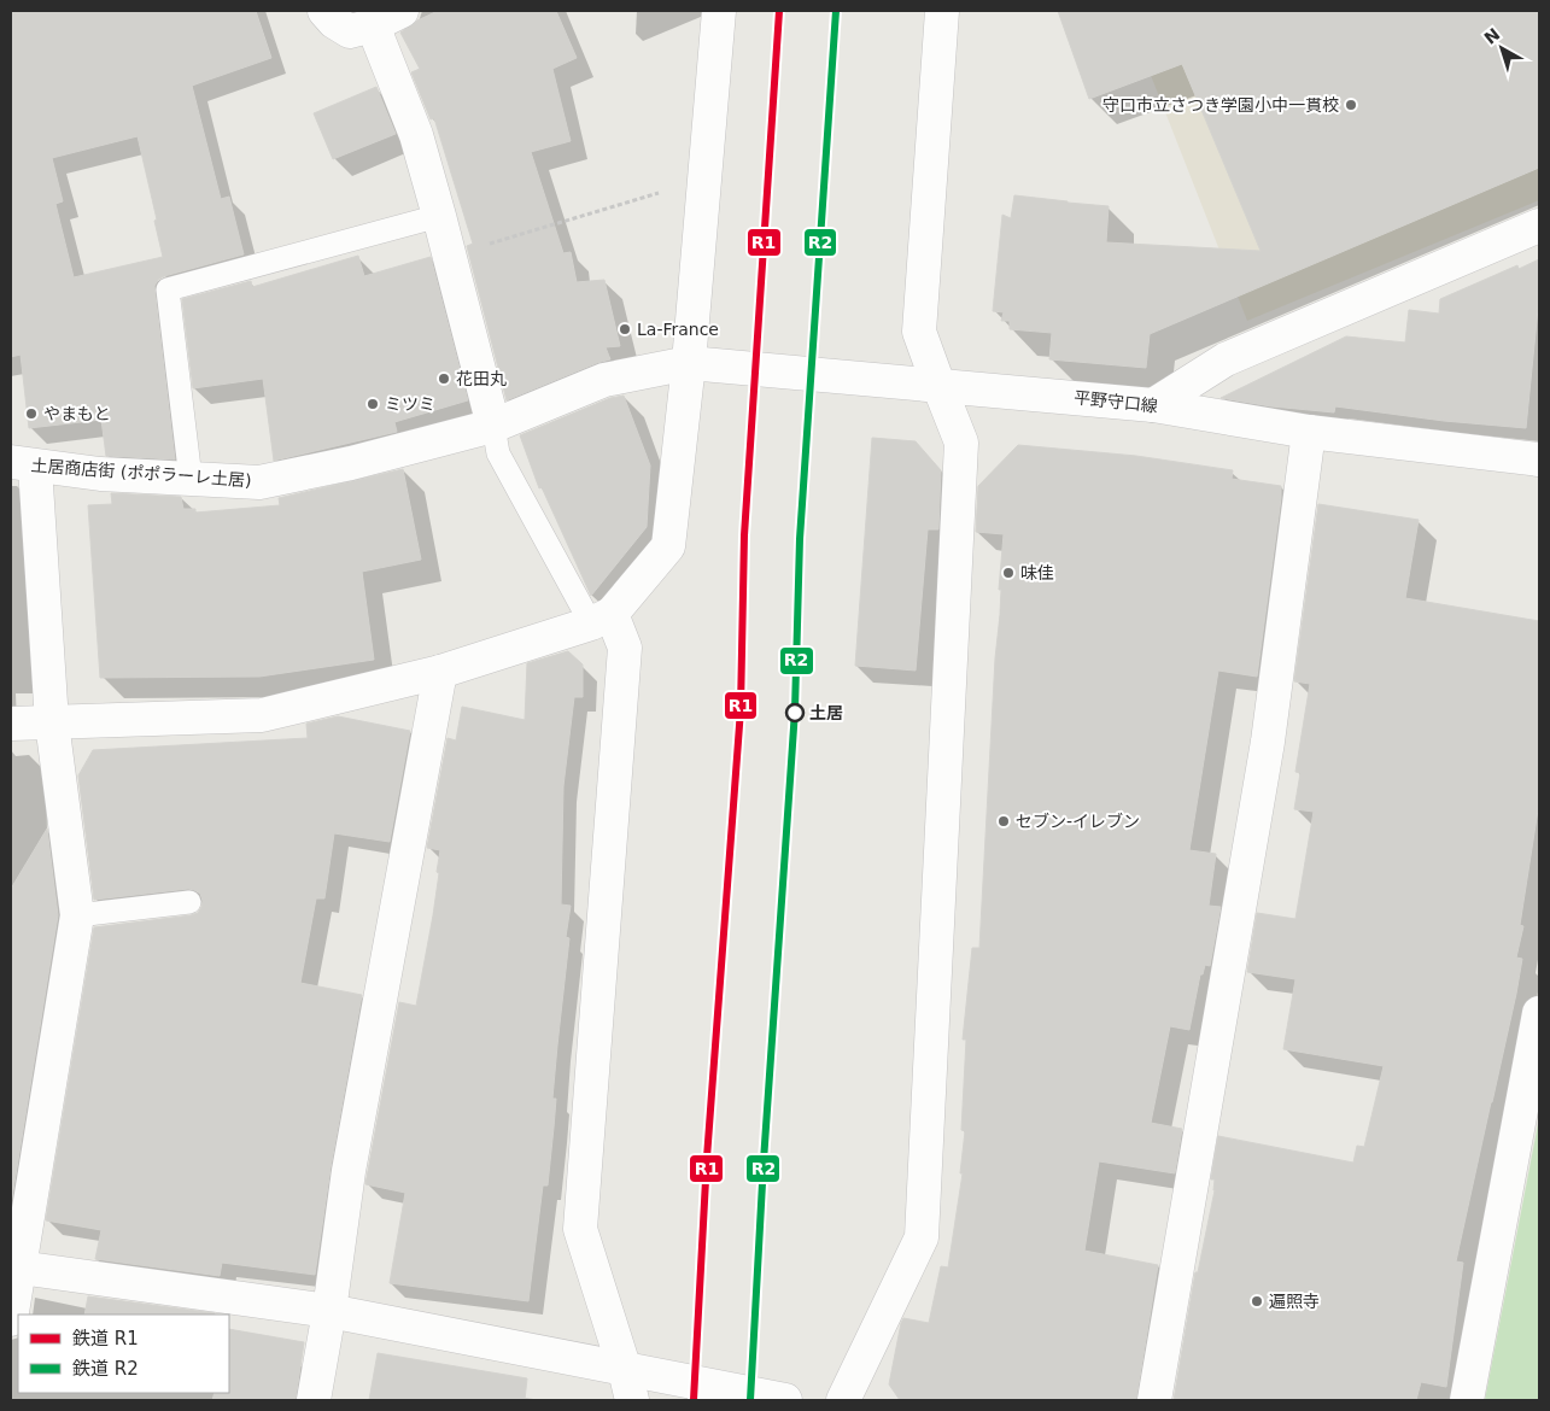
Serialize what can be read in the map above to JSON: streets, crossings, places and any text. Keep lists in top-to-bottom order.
{
  "streets": {
    "street": ["平野守口線", "土居商店街 (ポポラーレ土居)"]
  },
  "crossings": [
    ["平野守口線", "土居商店街 (ポポラーレ土居)"]
  ],
  "places": [
    "守口市立さつき学園小中一貫校",
    "La-France",
    "花田丸",
    "ミツミ",
    "やまもと",
    "味佳",
    "土居",
    "セブン-イレブン",
    "遍照寺"
  ],
  "lines": ["rail line R1", "rail line R2"],
  "legend": ["鉄道 R1", "鉄道 R2"],
  "north": "top left"
}
